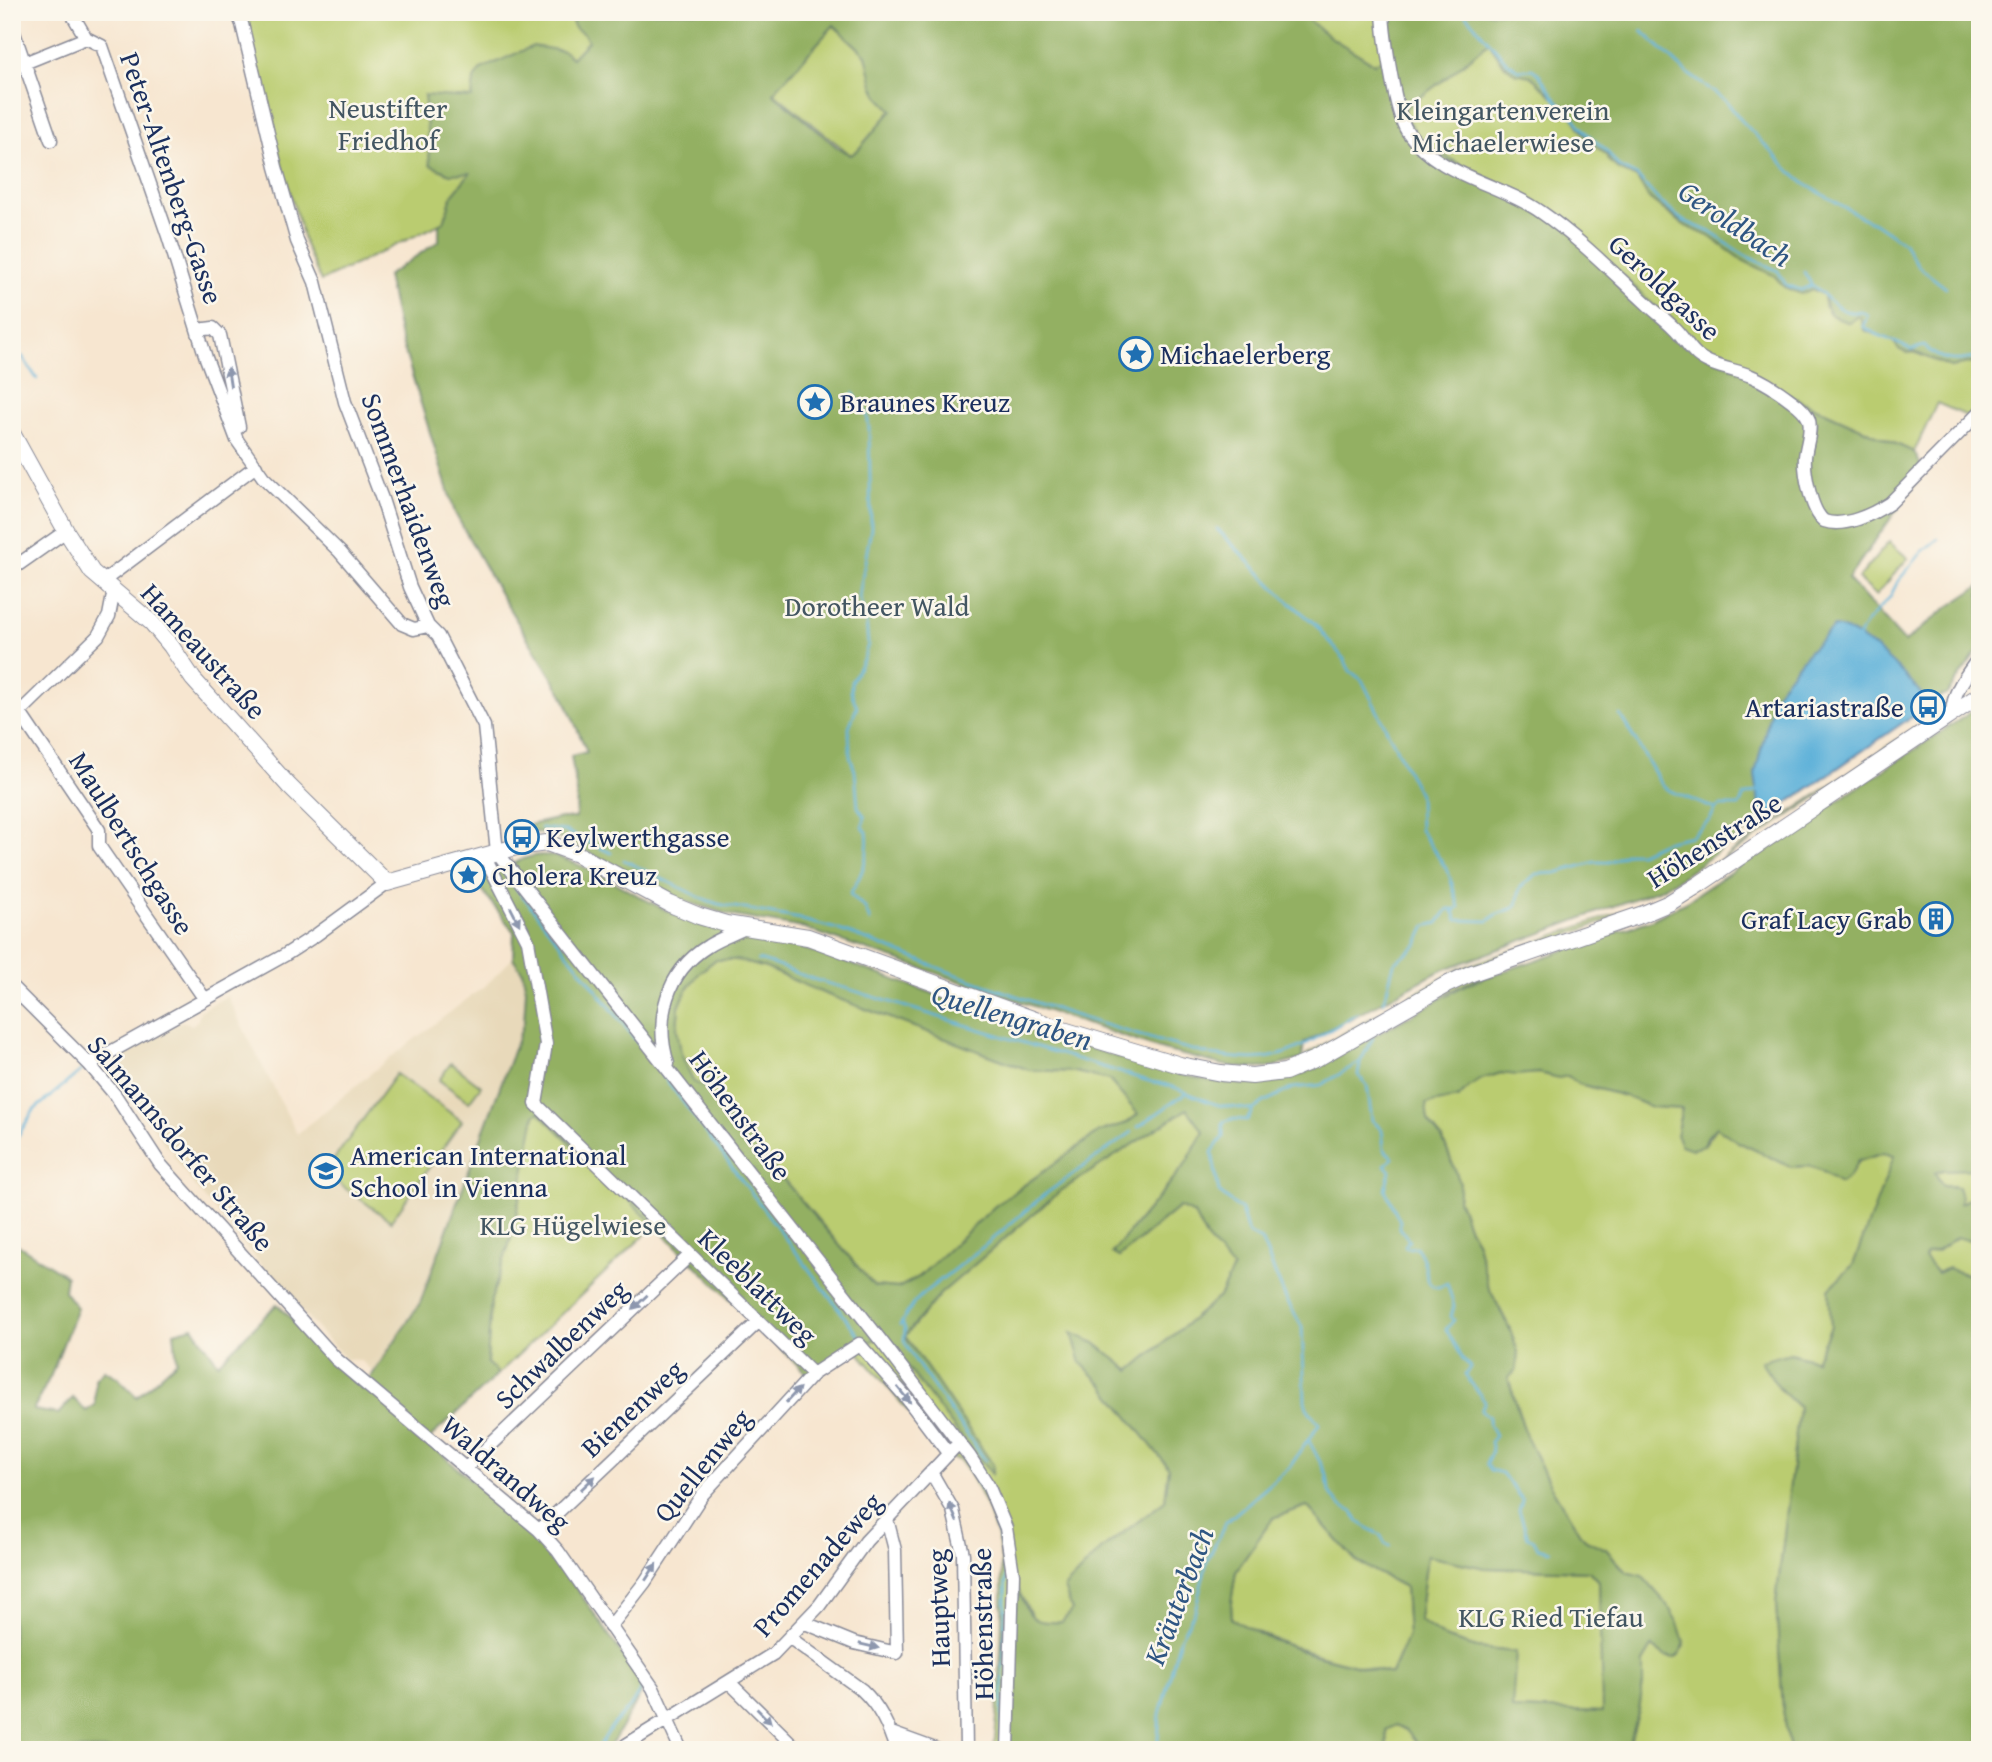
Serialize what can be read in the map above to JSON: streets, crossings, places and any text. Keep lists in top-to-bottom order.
{
  "streets": {
    "main road": ["Hameaustraße", "Höhenstraße"],
    "street": [
      "Peter-Altenberg-Gasse",
      "Geroldgasse",
      "Sommerhaidenweg",
      "Maulbertschgasse",
      "Salmannsdorfer Straße",
      "Kleeblattweg",
      "Schwalbenweg",
      "Bienenweg",
      "Quellenweg",
      "Waldrandweg",
      "Promenadeweg",
      "Hauptweg"
    ]
  },
  "crossings": [
    ["Peter-Altenberg-Gasse", "Sommerhaidenweg"],
    ["Sommerhaidenweg", "Kleeblattweg"],
    ["Höhenstraße", "Promenadeweg"],
    ["Salmannsdorfer Straße", "Waldrandweg"],
    ["Kleeblattweg", "Schwalbenweg"],
    ["Kleeblattweg", "Bienenweg"],
    ["Kleeblattweg", "Quellenweg"],
    ["Kleeblattweg", "Promenadeweg"],
    ["Schwalbenweg", "Waldrandweg"],
    ["Bienenweg", "Waldrandweg"],
    ["Quellenweg", "Waldrandweg"],
    ["Waldrandweg", "Promenadeweg"],
    ["Promenadeweg", "Hauptweg"]
  ],
  "one_way": [
    "Schwalbenweg",
    "Bienenweg",
    "Quellenweg",
    "Hauptweg"
  ],
  "water": ["Geroldbach", "Quellengraben", "Kräuterbach"],
  "parks": [
    "Neustifter Friedhof",
    "Kleingartenverein Michaelerwiese",
    "Dorotheer Wald",
    "KLG Hügelwiese",
    "KLG Ried Tiefau"
  ],
  "places": {
    "place": ["Michaelerberg", "Braunes Kreuz", "Cholera Kreuz"],
    "bus stop": ["Artariastraße", "Keylwerthgasse"],
    "building": ["Graf Lacy Grab"],
    "school or university": ["American International School in Vienna"]
  }
}
